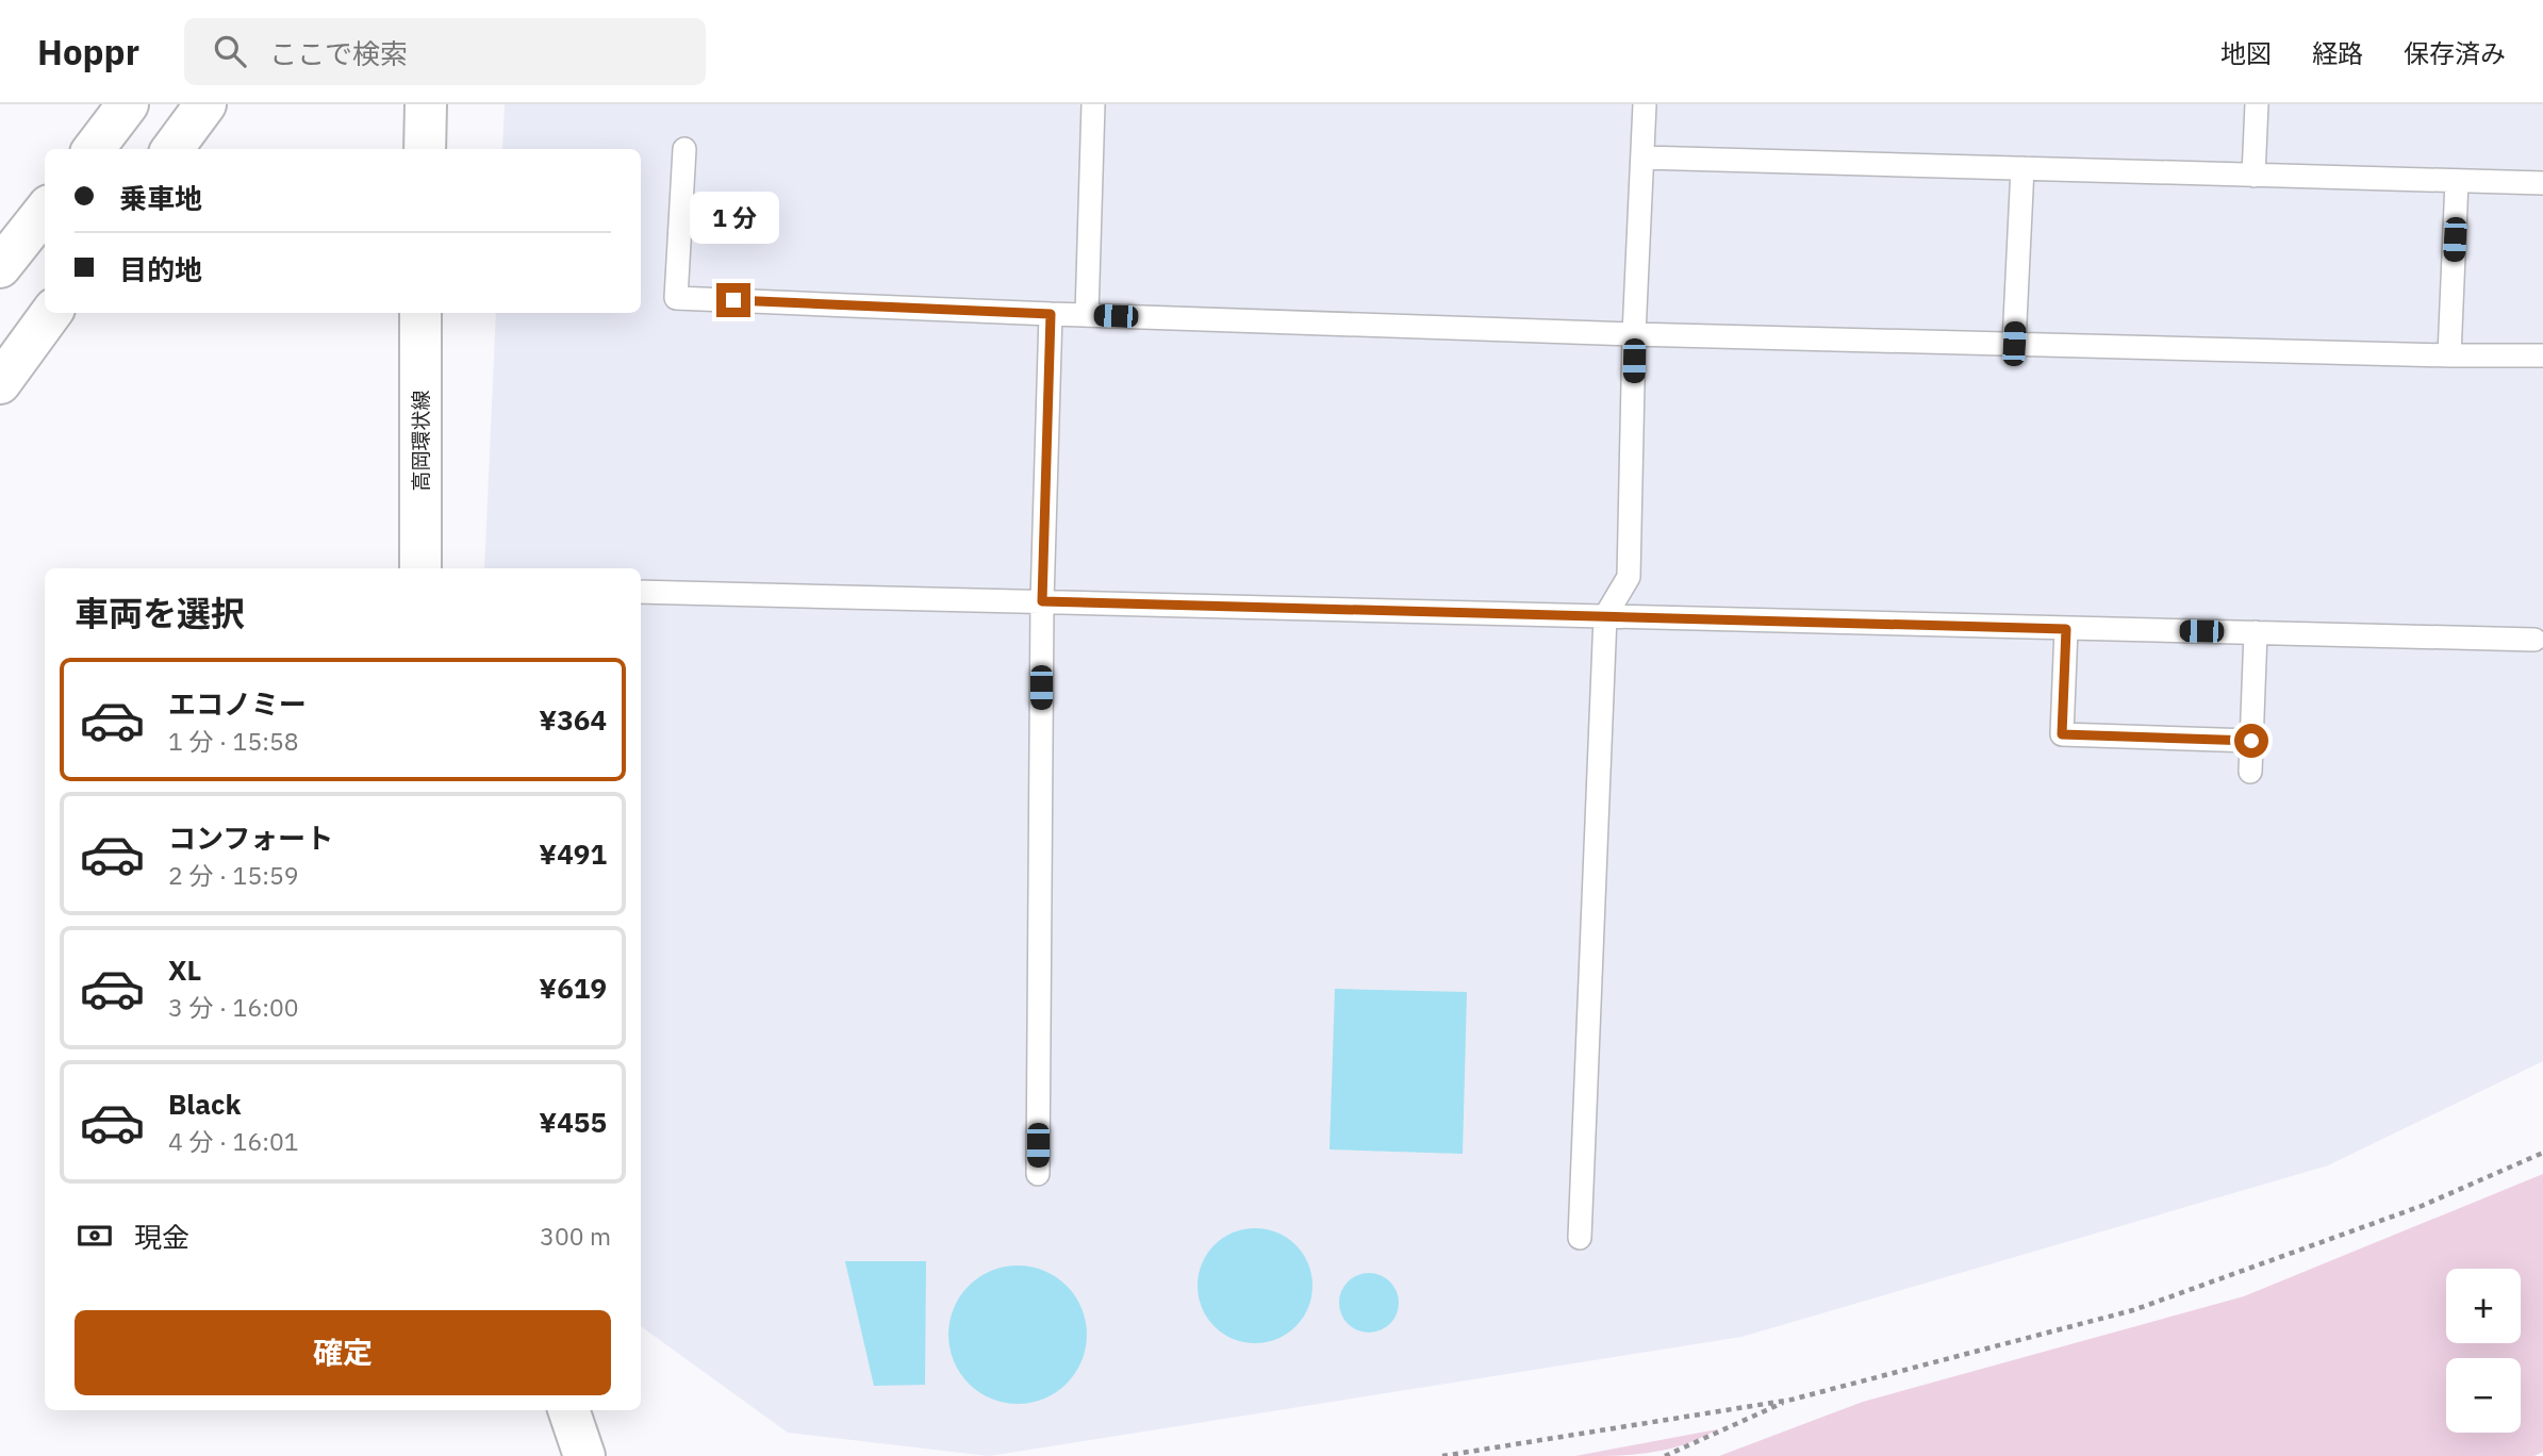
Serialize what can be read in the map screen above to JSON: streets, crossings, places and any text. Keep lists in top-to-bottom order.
{
  "streets": {
    "main road": ["高岡環状線"]
  },
  "page": {
    "header": "Hoppr",
    "search": "ここで検索",
    "nav": ["地図", "経路", "保存済み"],
    "banner": ["乗車地", "目的地"],
    "bubble": "1 分",
    "heading": "車両を選択",
    "list": [
      {
        "name": "エコノミー",
        "note": "1 分 · 15:58",
        "value": "¥364"
      },
      {
        "name": "コンフォート",
        "note": "2 分 · 15:59",
        "value": "¥491"
      },
      {
        "name": "XL",
        "note": "3 分 · 16:00",
        "value": "¥619"
      },
      {
        "name": "Black",
        "note": "4 分 · 16:01",
        "value": "¥455"
      }
    ],
    "pay": ["現金", "300 m"],
    "map_buttons": ["+", "−"],
    "buttons": "確定"
  }
}
